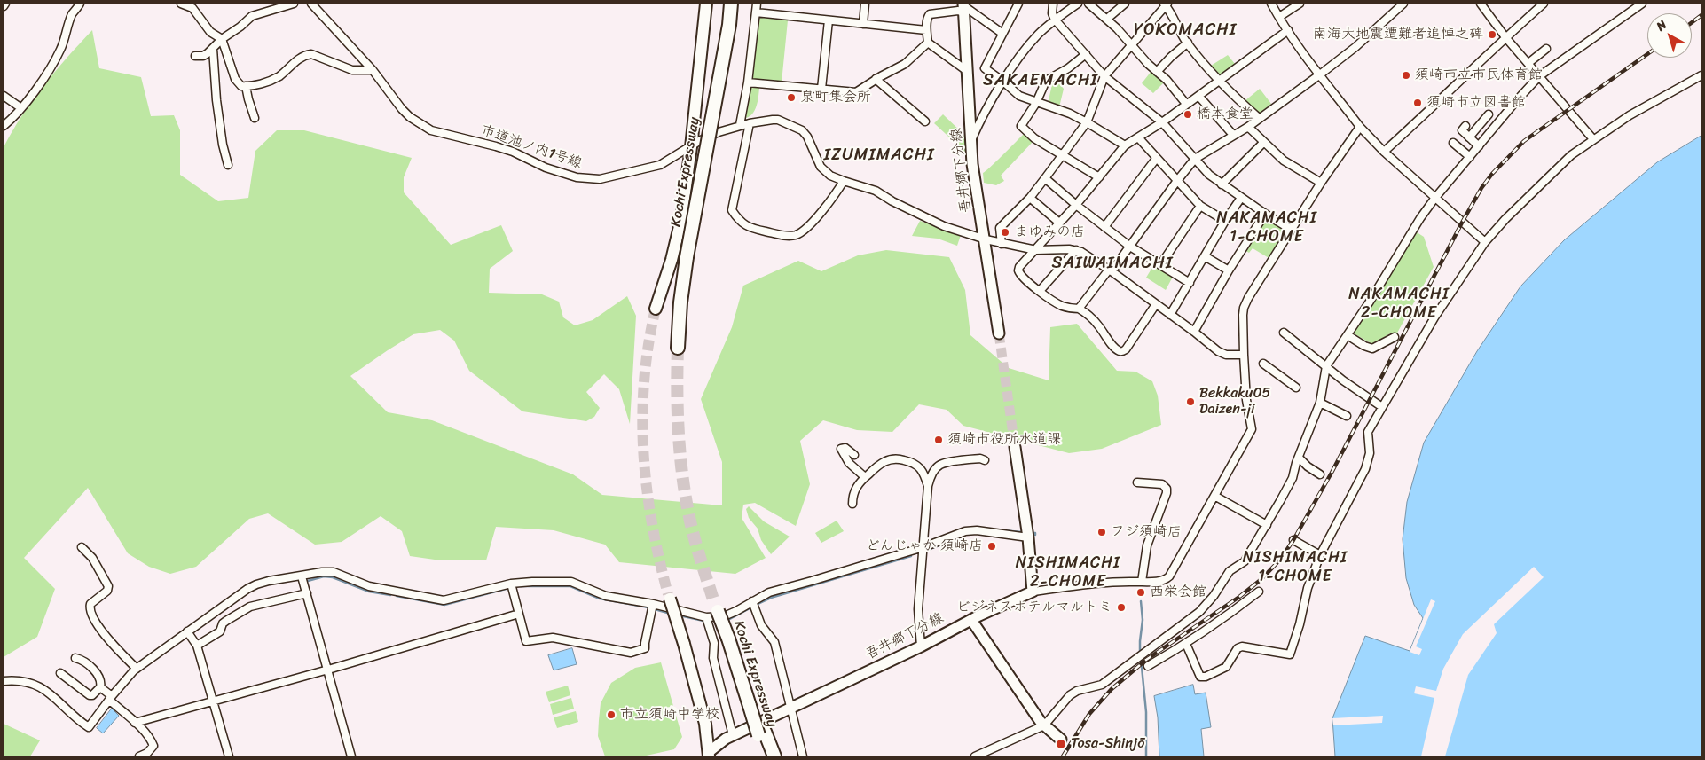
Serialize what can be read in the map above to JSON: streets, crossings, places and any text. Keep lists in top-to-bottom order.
{
  "streets": {
    "highway": ["Kochi Expressway"],
    "main road": ["吾井郷下分線"],
    "street": ["市道池ノ内1号線"]
  },
  "crossings": [
    ["市道池ノ内1号線", "吾井郷下分線"]
  ],
  "districts": [
    "YOKOMACHI",
    "SAKAEMACHI",
    "IZUMIMACHI",
    "NAKAMACHI 1-CHOME",
    "SAIWAIMACHI",
    "NAKAMACHI 2-CHOME",
    "NISHIMACHI 1-CHOME",
    "NISHIMACHI 2-CHOME"
  ],
  "places": [
    "南海大地震遭難者追悼之碑",
    "須崎市立市民体育館",
    "泉町集会所",
    "須崎市立図書館",
    "橋本食堂",
    "まゆみの店",
    "Bekkaku05 Daizen-ji",
    "須崎市役所水道課",
    "フジ須崎店",
    "どんじゃか 須崎店",
    "西栄会館",
    "ビジネスホテルマルトミ",
    "市立須崎中学校",
    "Tosa-Shinjō"
  ],
  "north": "top left"
}
